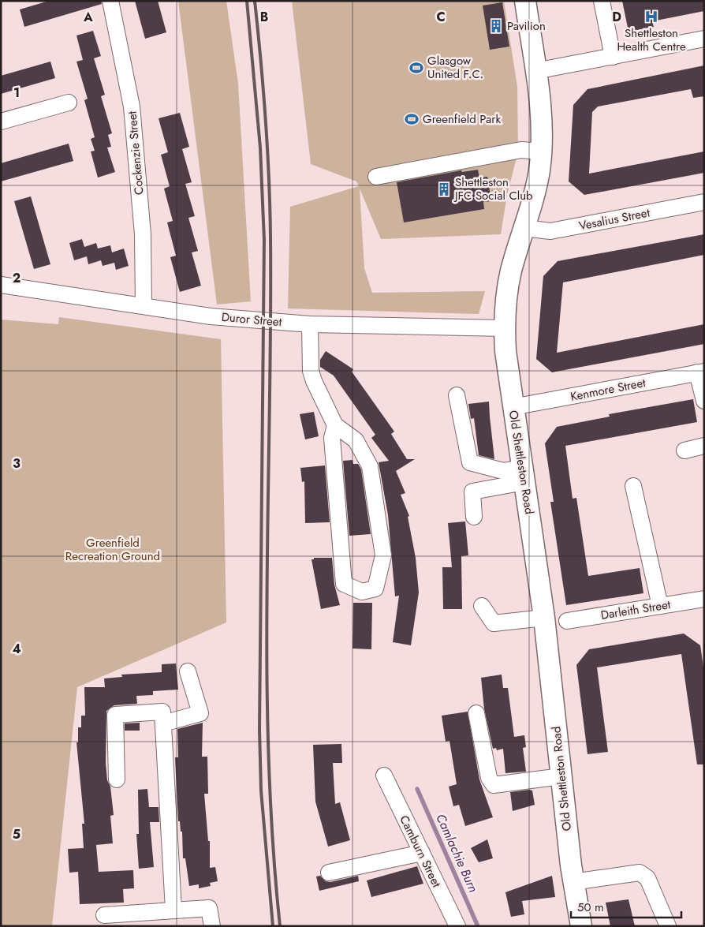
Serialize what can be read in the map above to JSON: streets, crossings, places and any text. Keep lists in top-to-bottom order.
{
  "streets": {
    "main road": ["Old Shettleston Road"],
    "street": [
      "Cockenzie Street",
      "Vesalius Street",
      "Duror Street",
      "Kenmore Street",
      "Darleith Street",
      "Camburn Street"
    ]
  },
  "crossings": [
    ["Cockenzie Street", "Duror Street"],
    ["Vesalius Street", "Old Shettleston Road"],
    ["Duror Street", "Old Shettleston Road"],
    ["Kenmore Street", "Old Shettleston Road"]
  ],
  "water": ["Camlachie Burn"],
  "parks": ["Greenfield Recreation Ground"],
  "places": {
    "hospital": ["Shettleston Health Centre"],
    "building": ["Pavilion", "Shettleston JFC Social Club"],
    "sports": ["Glasgow United F.C.", "Greenfield Park"]
  },
  "scale_bar": "50 m",
  "grid": {
    "columns": [
      "A",
      "B",
      "C",
      "D"
    ],
    "rows": [
      "1",
      "2",
      "3",
      "4",
      "5"
    ]
  }
}
